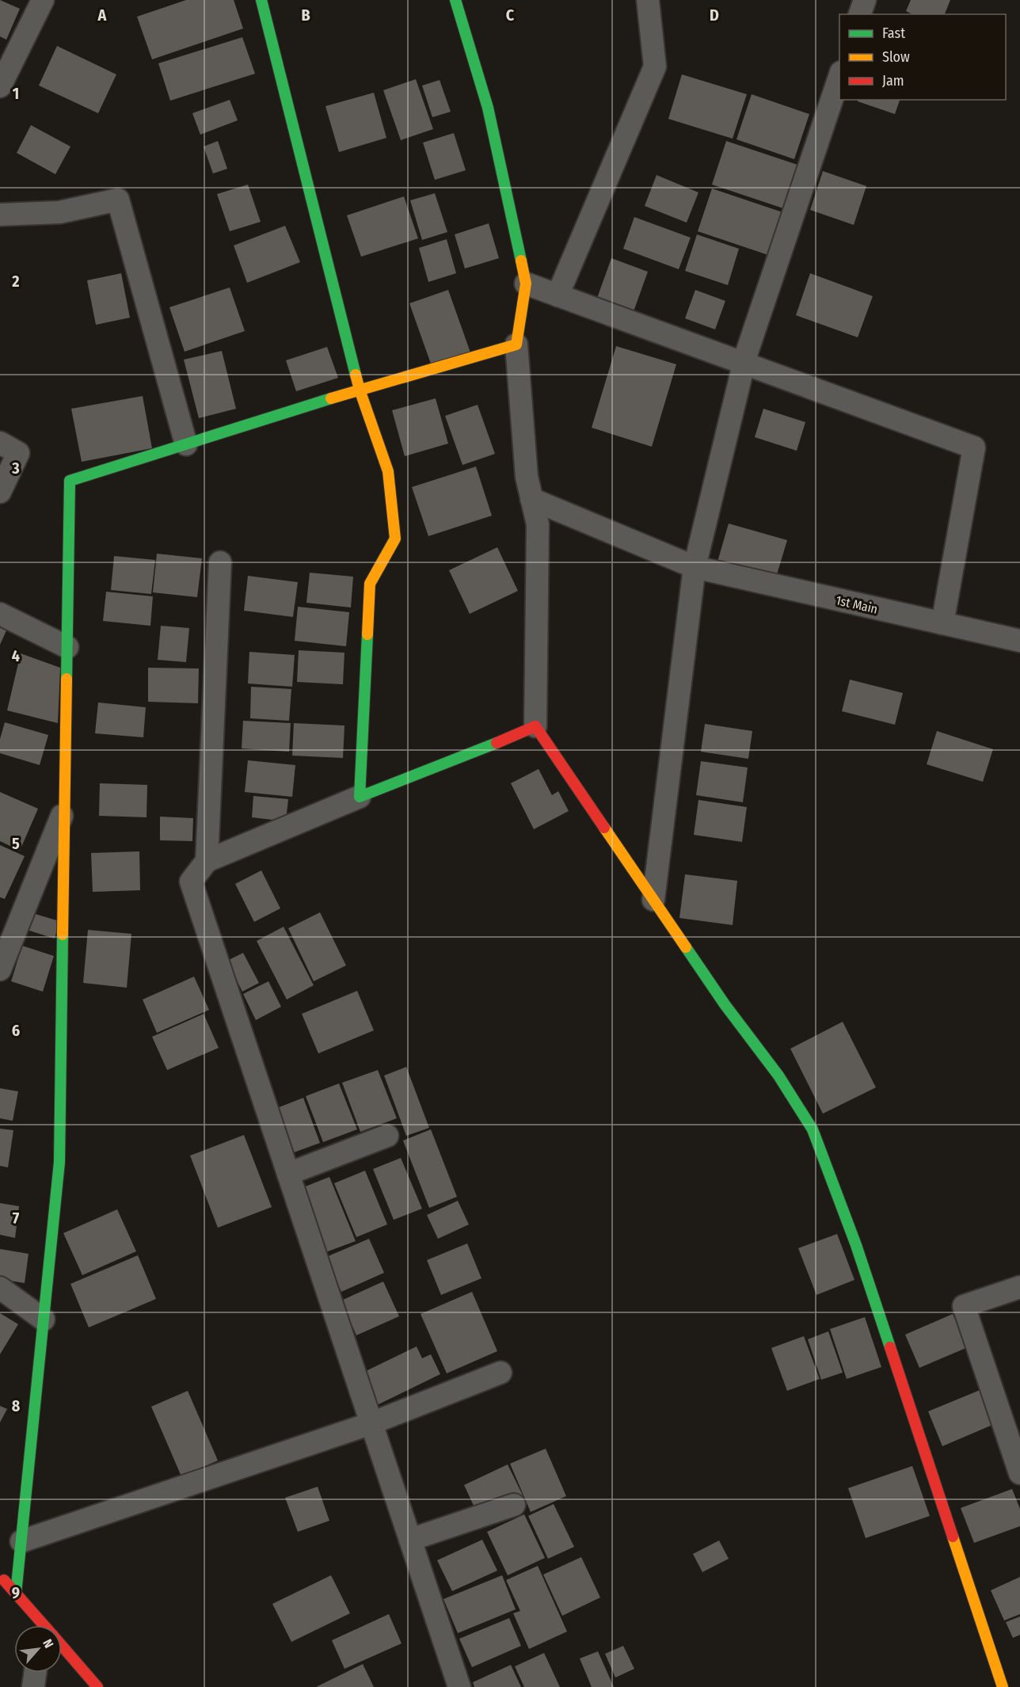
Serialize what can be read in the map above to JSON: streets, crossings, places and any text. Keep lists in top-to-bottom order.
{
  "streets": {
    "street": ["1st Main"]
  },
  "legend": ["Fast", "Slow", "Jam"],
  "north": "top right",
  "grid": {
    "columns": [
      "A",
      "B",
      "C",
      "D"
    ],
    "rows": [
      "1",
      "2",
      "3",
      "4",
      "5",
      "6",
      "7",
      "8",
      "9"
    ]
  }
}
